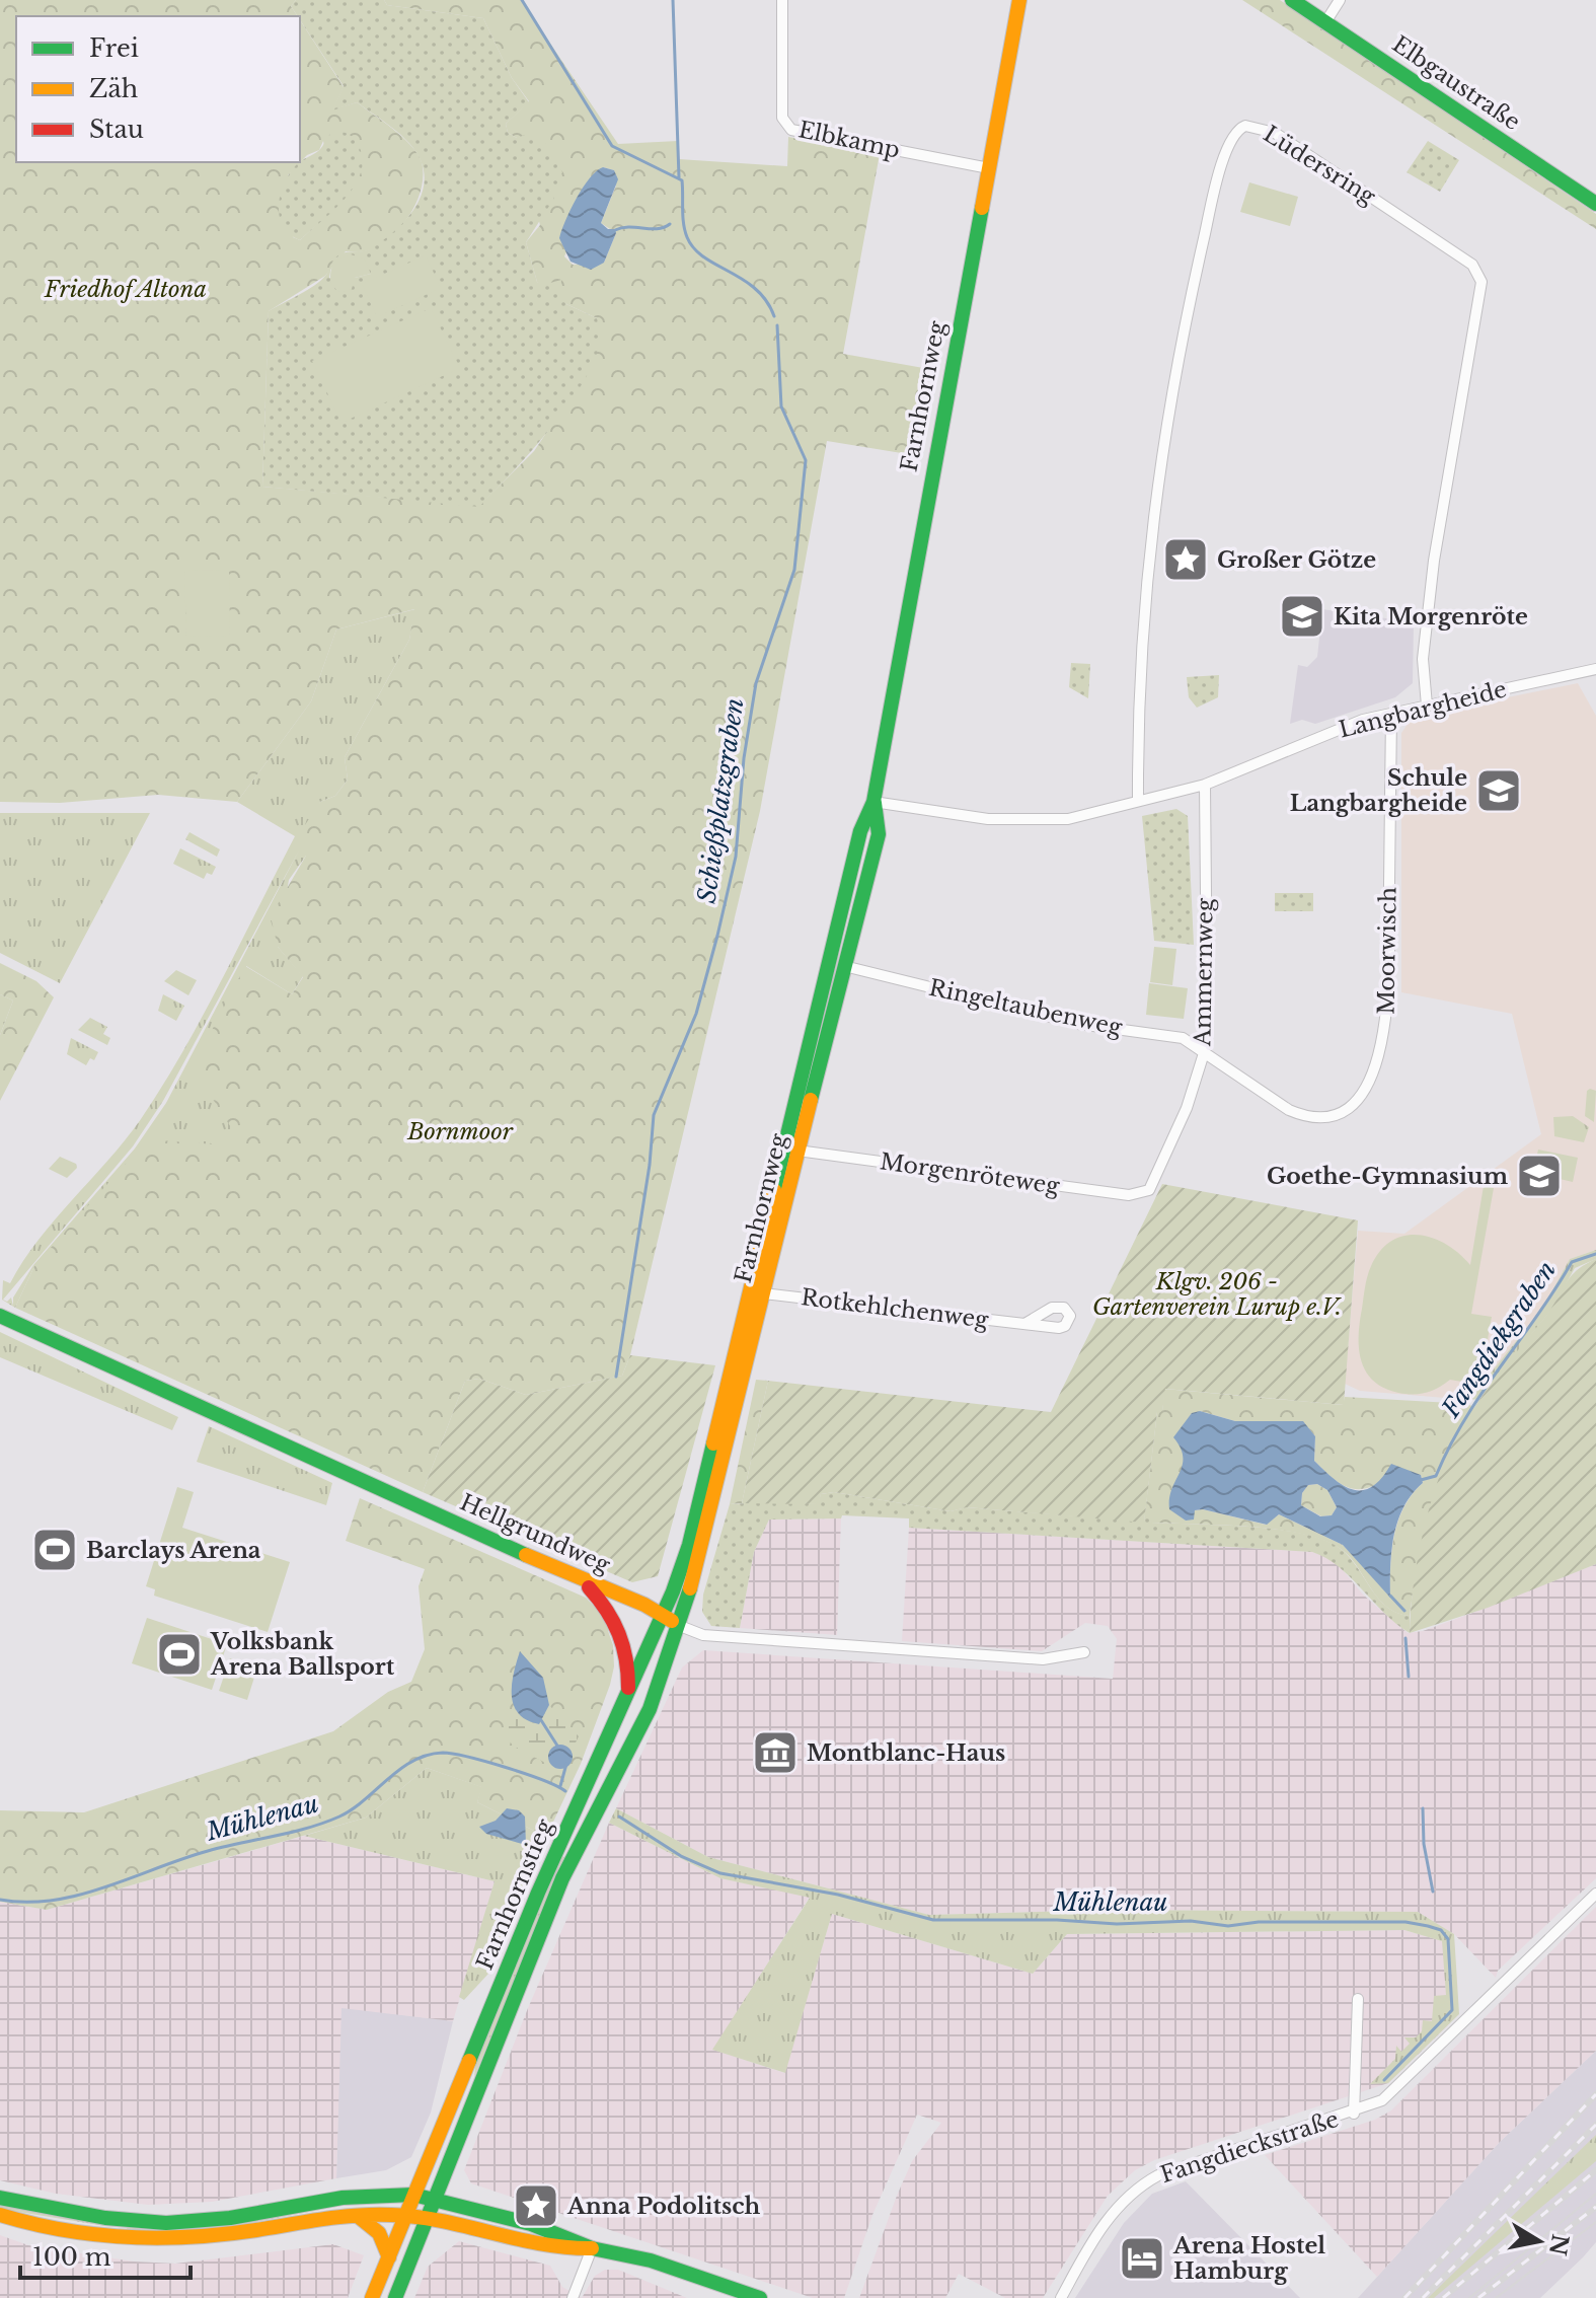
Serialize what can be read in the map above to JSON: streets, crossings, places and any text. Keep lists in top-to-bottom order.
{
  "streets": {
    "main road": [
      "Elbgaustraße",
      "Farnhornweg",
      "Hellgrundweg",
      "Farnhornstieg"
    ],
    "street": [
      "Elbkamp",
      "Lüdersring",
      "Langbargheide",
      "Moorwisch",
      "Ammernweg",
      "Ringeltaubenweg",
      "Morgenröteweg",
      "Rotkehlchenweg",
      "Fangdieckstraße"
    ]
  },
  "crossings": [
    ["Elbkamp", "Farnhornweg"],
    ["Lüdersring", "Langbargheide"],
    ["Farnhornweg", "Langbargheide"],
    ["Farnhornweg", "Ringeltaubenweg"],
    ["Farnhornweg", "Morgenröteweg"],
    ["Farnhornweg", "Rotkehlchenweg"],
    ["Farnhornweg", "Hellgrundweg"],
    ["Farnhornweg", "Farnhornstieg"],
    ["Langbargheide", "Moorwisch"],
    ["Langbargheide", "Ammernweg"],
    ["Moorwisch", "Ammernweg"],
    ["Moorwisch", "Ringeltaubenweg"],
    ["Ammernweg", "Ringeltaubenweg"],
    ["Ammernweg", "Morgenröteweg"],
    ["Hellgrundweg", "Farnhornstieg"]
  ],
  "water": ["Schießplatzgraben", "Fangdiekgraben", "Mühlenau"],
  "parks": ["Friedhof Altona", "Bornmoor", "Klgv. 206 - Gartenverein Lurup e.V."],
  "places": {
    "place": ["Großer Götze", "Anna Podolitsch"],
    "school or university": ["Kita Morgenröte", "Schule Langbargheide", "Goethe-Gymnasium"],
    "sports": ["Barclays Arena", "Volksbank Arena Ballsport"],
    "museum": ["Montblanc-Haus"],
    "hotel": ["Arena Hostel Hamburg"]
  },
  "legend": ["Frei", "Zäh", "Stau"],
  "scale_bar": "100 m",
  "north": "right"
}
